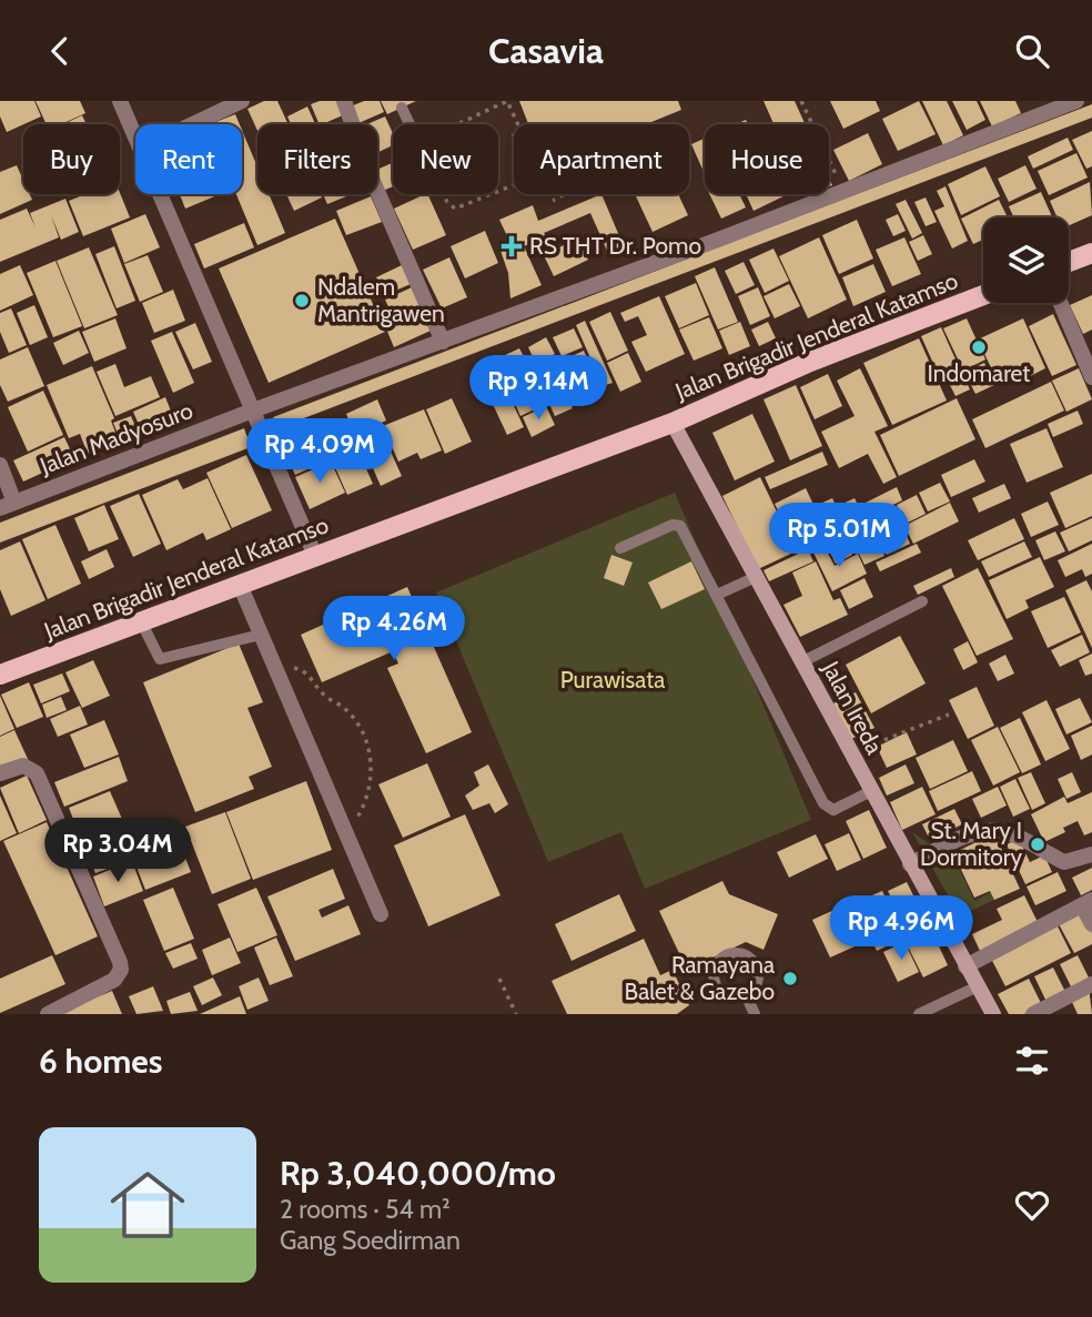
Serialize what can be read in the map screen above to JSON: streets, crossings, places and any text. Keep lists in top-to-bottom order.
{
  "streets": {
    "main road": ["Jalan Brigadir Jenderal Katamso"],
    "street": ["Jalan Madyosuro", "Jalan Ireda"]
  },
  "crossings": [
    ["Jalan Brigadir Jenderal Katamso", "Jalan Ireda"]
  ],
  "parks": ["Purawisata"],
  "places": {
    "health": ["RS THT Dr. Pomo"],
    "other": [
      "Ndalem Mantrigawen",
      "Indomaret",
      "St. Mary I Dormitory",
      "Ramayana Balet & Gazebo"
    ]
  },
  "page": {
    "header": "Casavia",
    "chip": [
      "Buy",
      "Rent",
      "Filters",
      "New",
      "Apartment",
      "House"
    ],
    "price": [
      "Rp 9.14M",
      "Rp 4.09M",
      "Rp 5.01M",
      "Rp 4.26M",
      "Rp 3.04M",
      "Rp 4.96M"
    ],
    "heading": "6 homes",
    "list": [
      {
        "name": "Rp 3,040,000/mo",
        "note": "2 rooms · 54 m² · Gang Soedirman"
      }
    ]
  }
}
